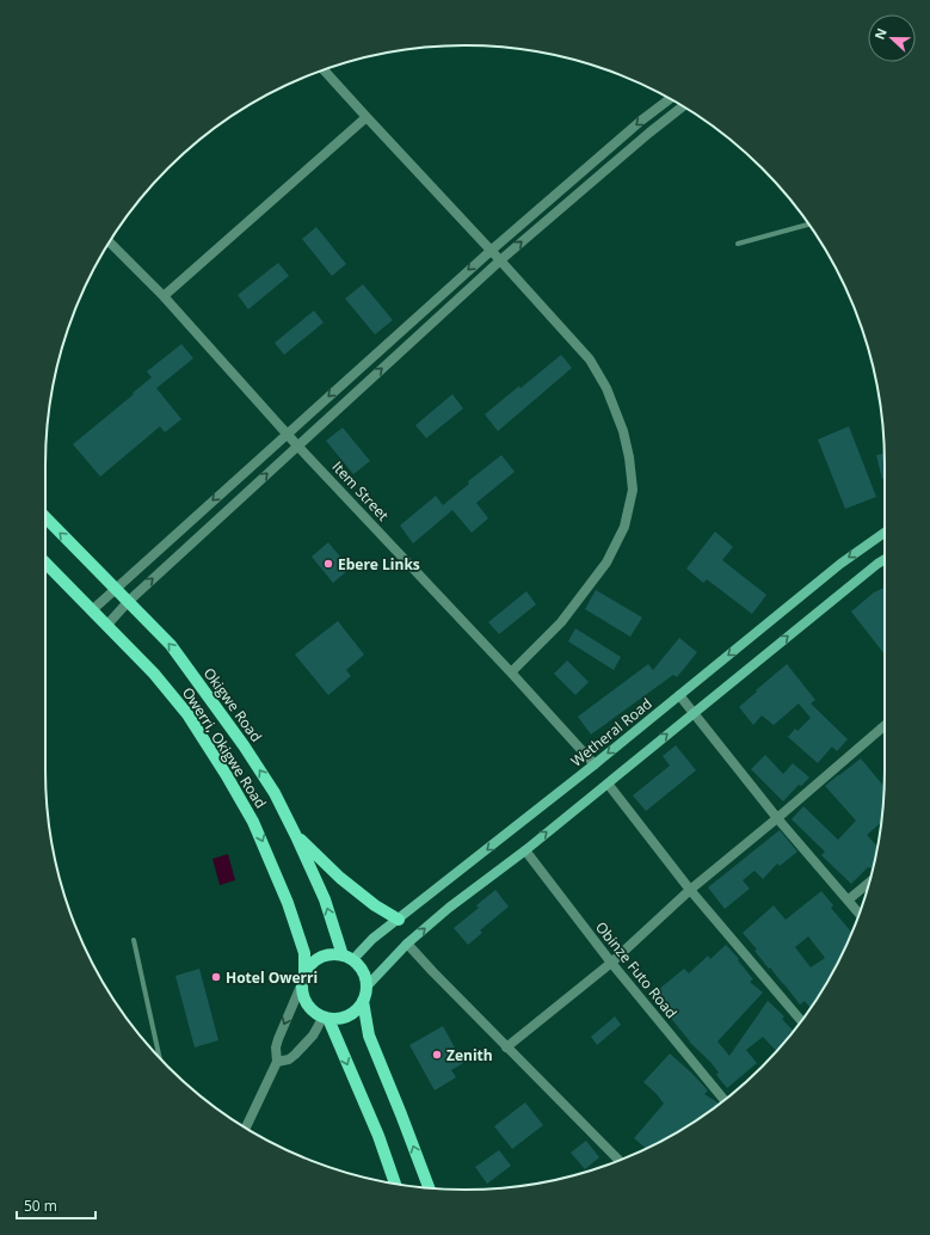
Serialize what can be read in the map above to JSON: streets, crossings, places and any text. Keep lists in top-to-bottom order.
{
  "streets": {
    "main road": ["Okigwe Road", "Wetheral Road", "Owerri, Okigwe Road"],
    "street": ["Item Street", "Obinze Futo Road"]
  },
  "crossings": [
    ["Item Street", "Wetheral Road"],
    ["Okigwe Road", "Wetheral Road"],
    ["Okigwe Road", "Owerri, Okigwe Road"],
    ["Wetheral Road", "Owerri, Okigwe Road"]
  ],
  "one_way": ["Okigwe Road"],
  "places": ["Ebere Links", "Hotel Owerri", "Zenith"],
  "scale_bar": "50 m",
  "north": "left"
}
